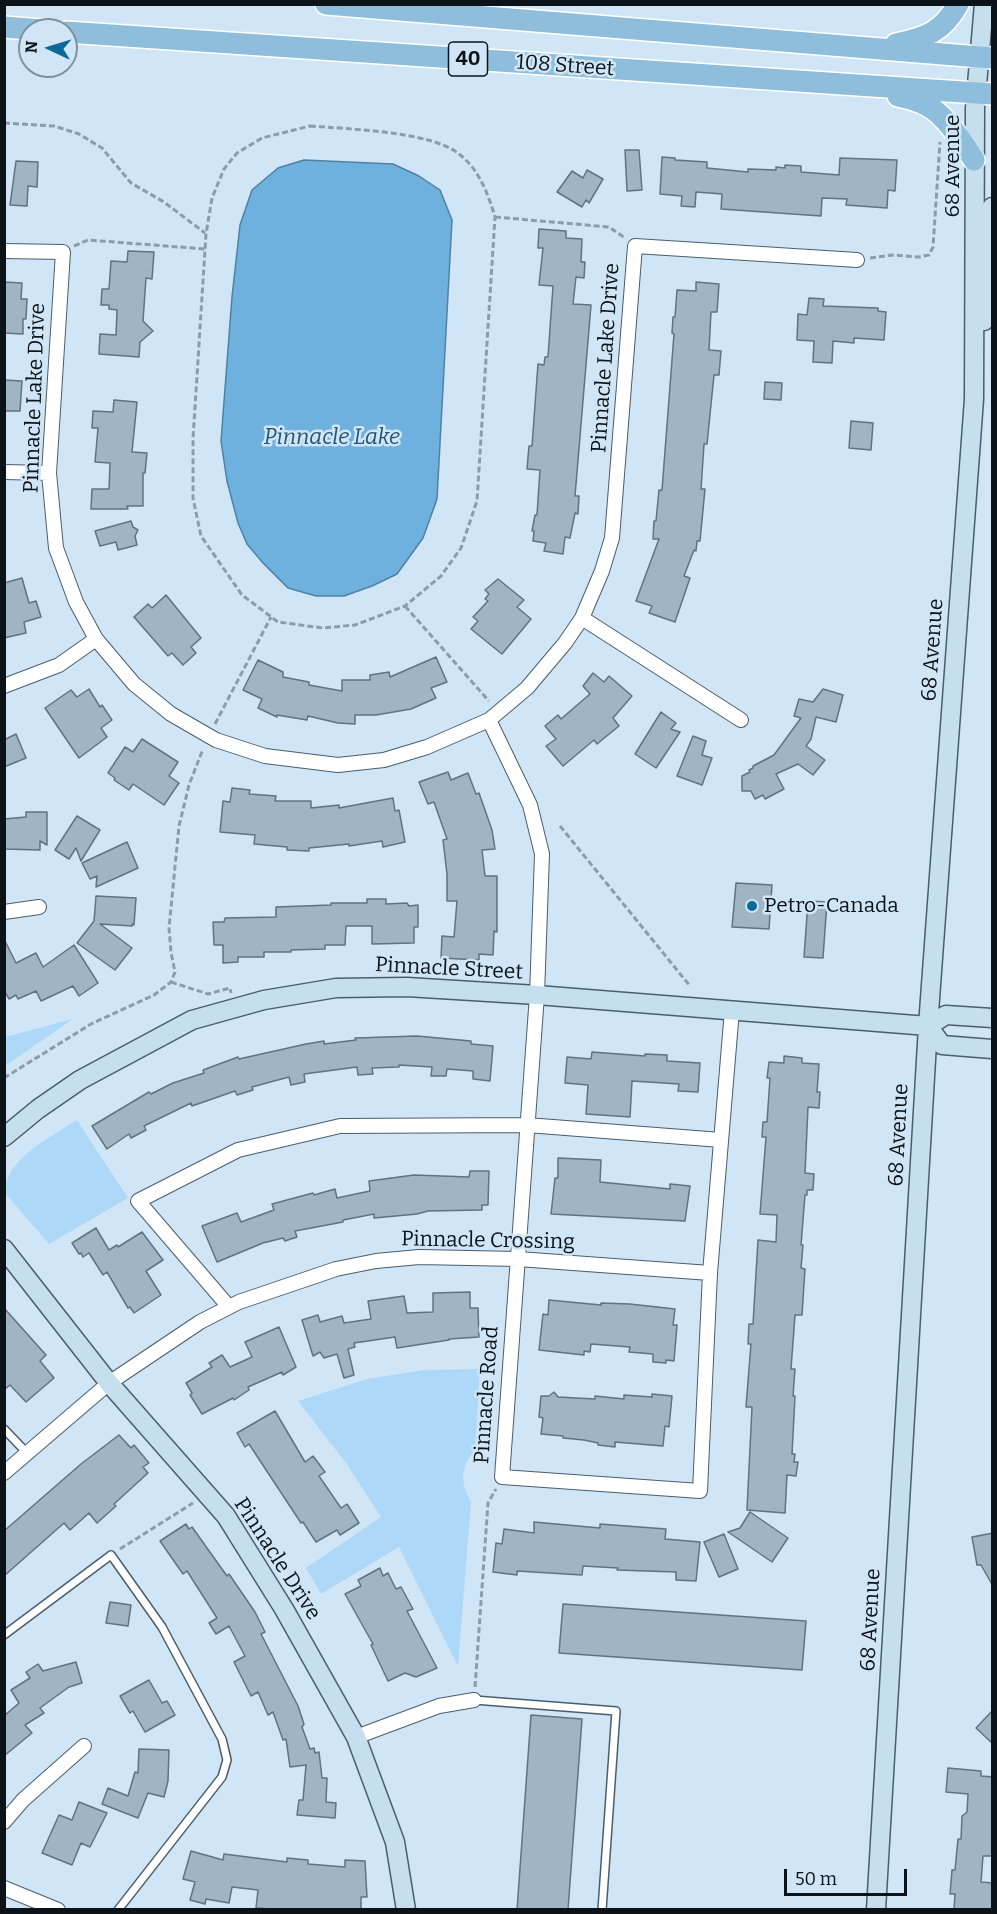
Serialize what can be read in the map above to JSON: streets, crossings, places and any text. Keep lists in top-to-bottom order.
{
  "streets": {
    "main road": [
      "40",
      "108 Street",
      "68 Avenue",
      "Pinnacle Street",
      "Pinnacle Drive"
    ],
    "street": ["Pinnacle Lake Drive", "Pinnacle Crossing", "Pinnacle Road"]
  },
  "crossings": [
    ["108 Street", "68 Avenue"],
    ["68 Avenue", "Pinnacle Street"],
    ["Pinnacle Lake Drive", "Pinnacle Road"],
    ["Pinnacle Street", "Pinnacle Road"],
    ["Pinnacle Crossing", "Pinnacle Road"],
    ["Pinnacle Crossing", "Pinnacle Drive"]
  ],
  "water": ["Pinnacle Lake"],
  "places": ["Petro-Canada"],
  "scale_bar": "50 m",
  "north": "left"
}
